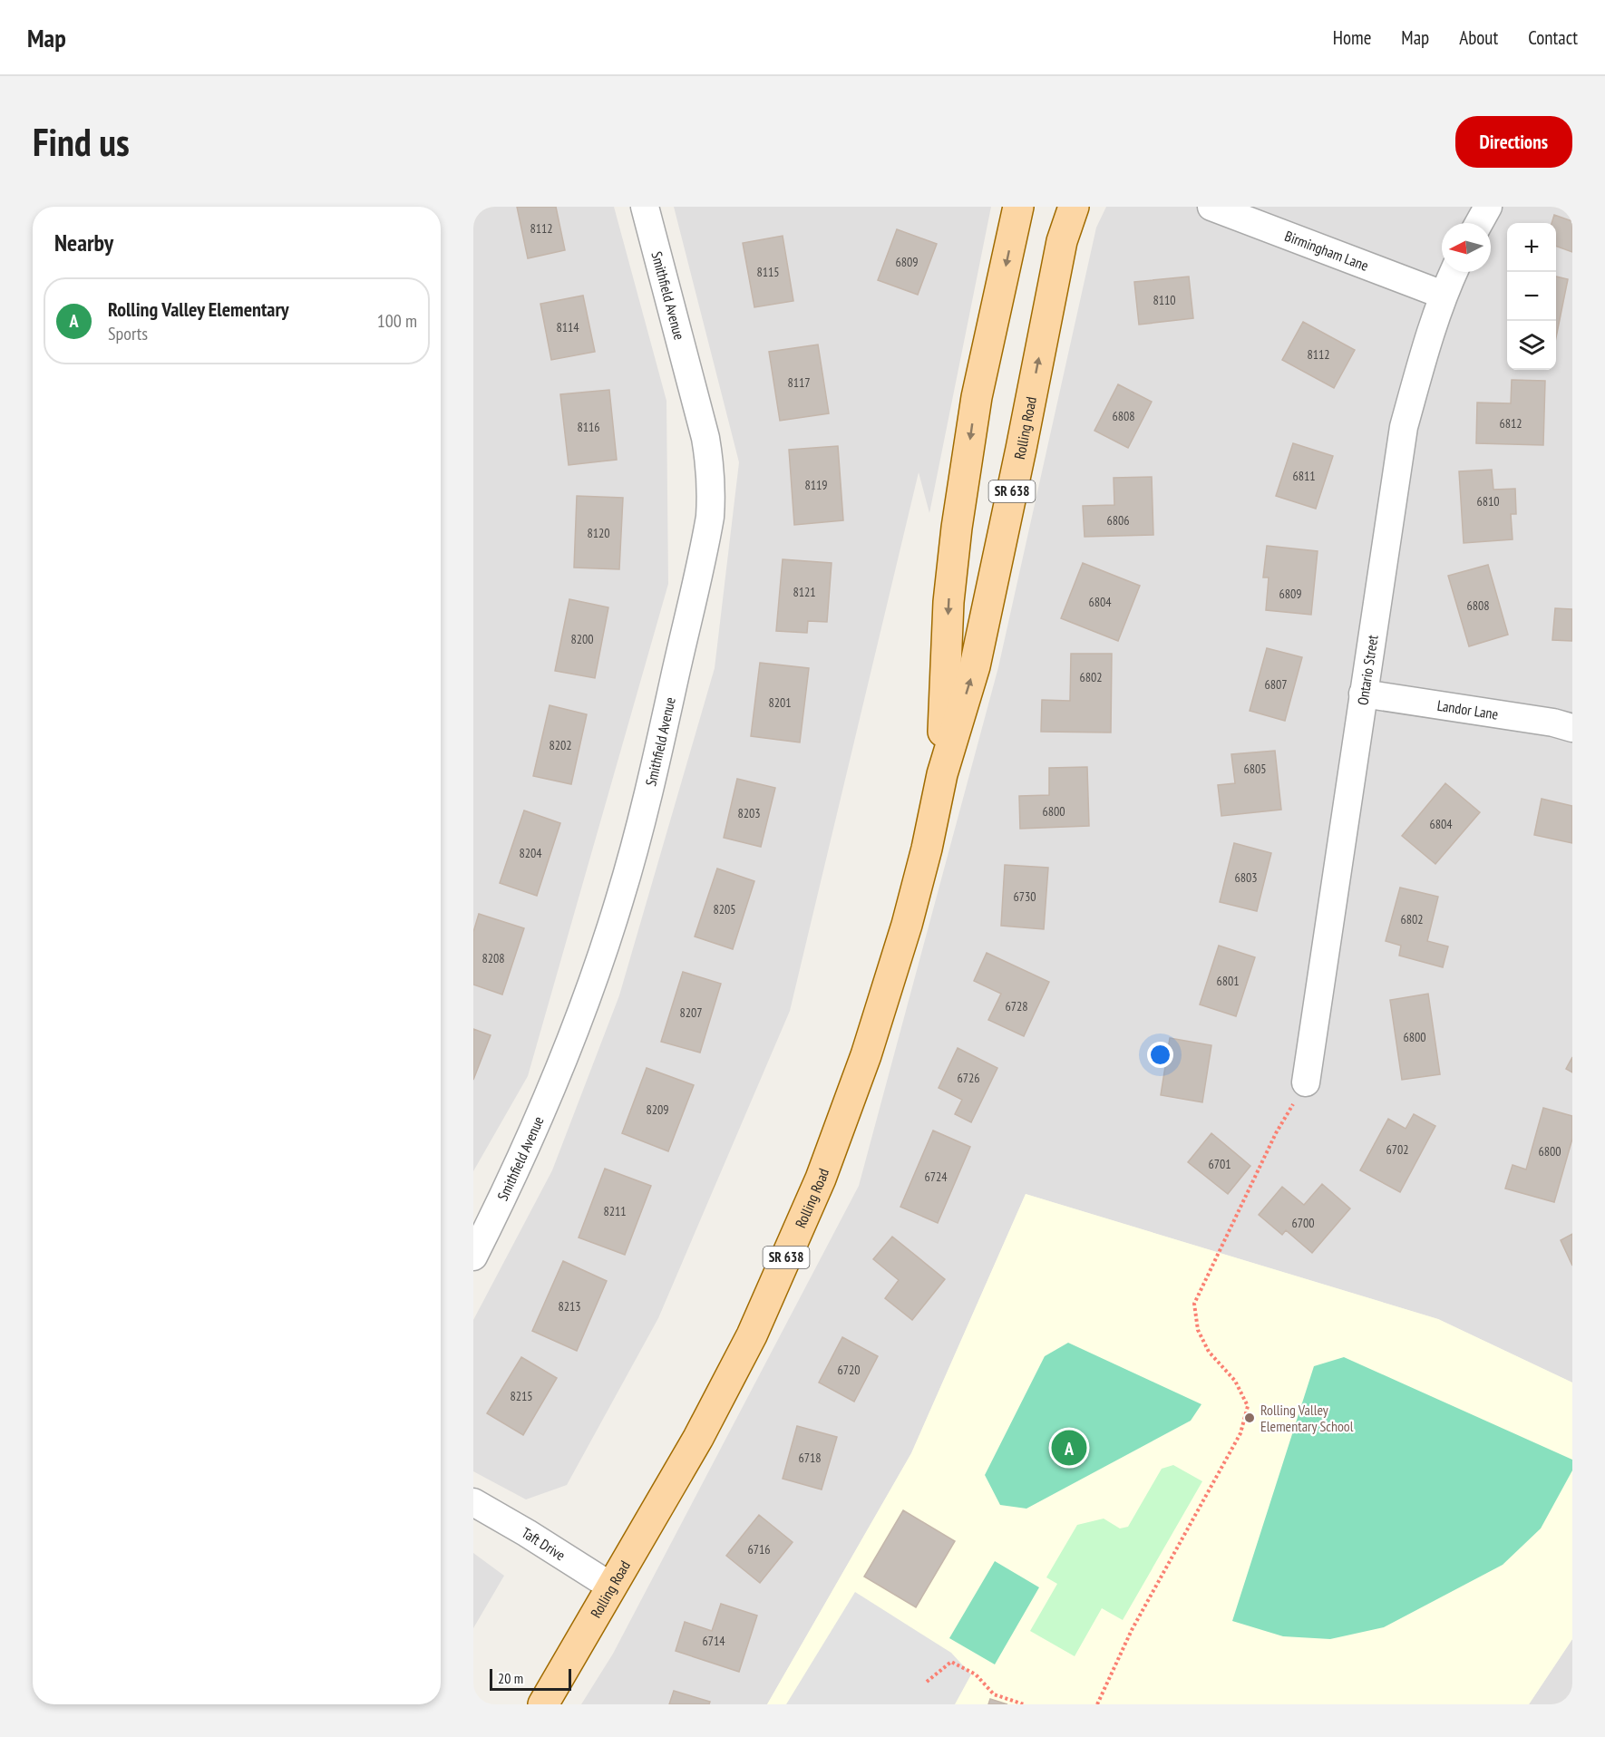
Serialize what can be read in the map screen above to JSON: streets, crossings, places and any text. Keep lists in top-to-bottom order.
{
  "streets": {
    "main road": ["Rolling Road", "SR 638"],
    "street": [
      "Birmingham Lane",
      "Smithfield Avenue",
      "Ontario Street",
      "Landor Lane",
      "Taft Drive"
    ]
  },
  "crossings": [
    ["Birmingham Lane", "Ontario Street"],
    ["Rolling Road", "Taft Drive"],
    ["Ontario Street", "Landor Lane"]
  ],
  "places": ["Rolling Valley Elementary School"],
  "house_numbers": [
    "8112",
    "6809",
    "8115",
    "8110",
    "8114",
    "8112",
    "8117",
    "6808",
    "6812",
    "8116",
    "6811",
    "8119",
    "6810",
    "6806",
    "8120",
    "8121",
    "6809",
    "6804",
    "6808",
    "8200",
    "6802",
    "6807",
    "8201",
    "8202",
    "6805",
    "6800",
    "8203",
    "6804",
    "8204",
    "6803",
    "6730",
    "8205",
    "6802",
    "8208",
    "6801",
    "6728",
    "8207",
    "6800",
    "6726",
    "8209",
    "6702",
    "6800",
    "6701",
    "6724",
    "8211",
    "6700",
    "8213",
    "6720",
    "8215",
    "6718",
    "6716",
    "6714"
  ],
  "scale_bar": "20 m",
  "north": "left",
  "page": {
    "header": "Map",
    "nav": [
      "Home",
      "Map",
      "About",
      "Contact"
    ],
    "buttons": "Directions",
    "title": "Find us",
    "heading": "Nearby",
    "map_buttons": ["+", "−"],
    "list": [
      {
        "mark": "A",
        "name": "Rolling Valley Elementary",
        "note": "Sports",
        "value": "100 m"
      }
    ],
    "pins": "A",
    "scale": "20 m"
  }
}
